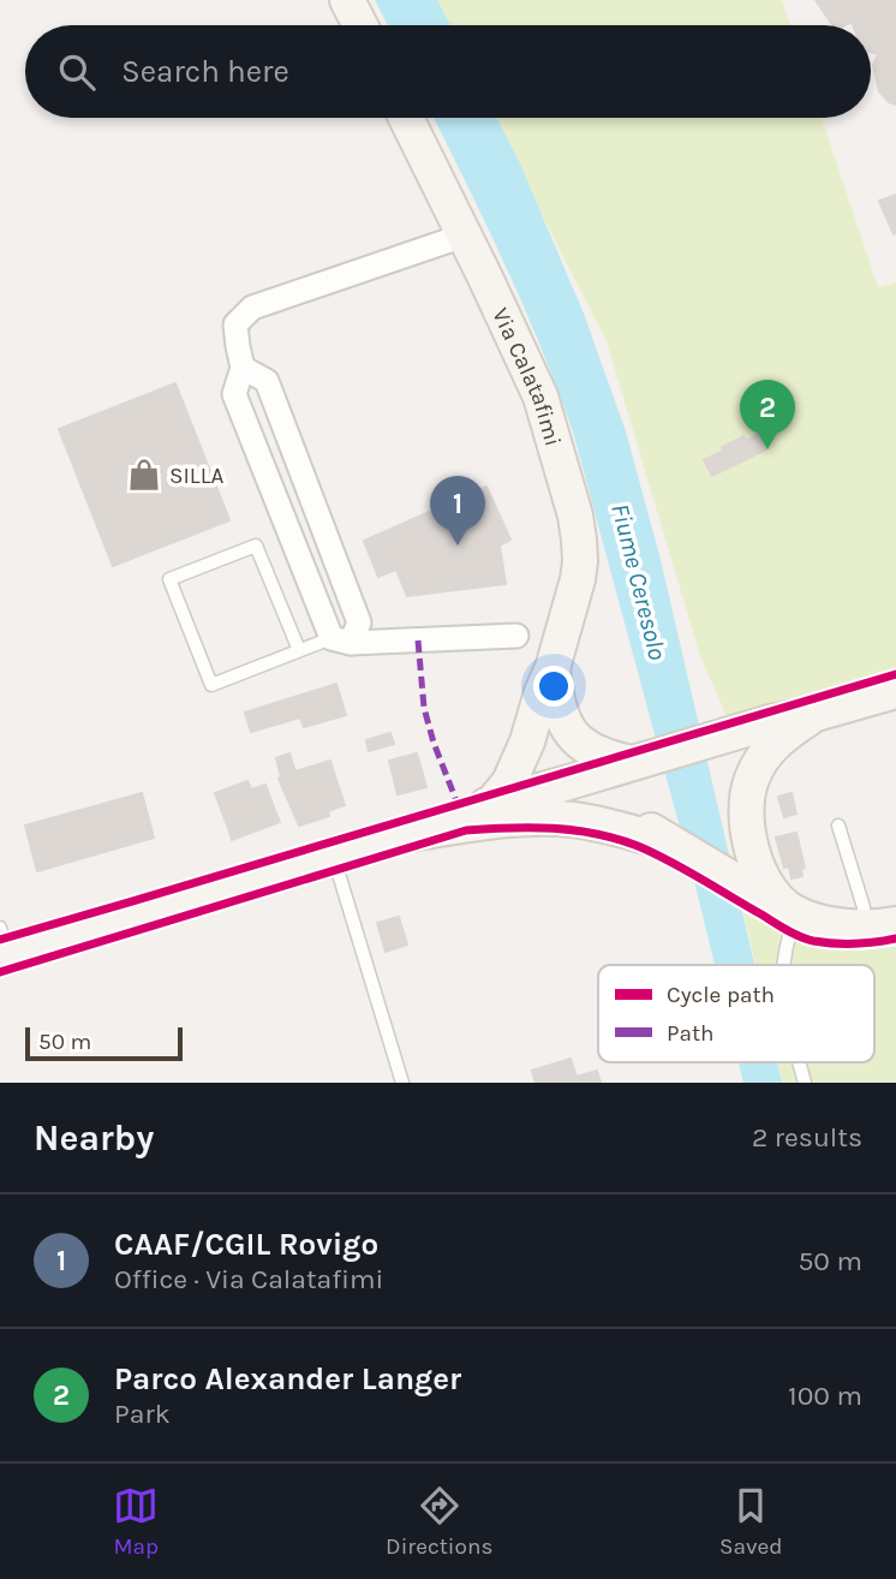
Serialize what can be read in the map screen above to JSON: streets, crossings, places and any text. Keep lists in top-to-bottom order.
{
  "streets": {
    "main road": ["Via Calatafimi"]
  },
  "water": ["Fiume Ceresolo"],
  "places": {
    "shop": ["SILLA"]
  },
  "legend": ["Cycle path", "Path"],
  "scale_bar": "50 m",
  "page": {
    "search": "Search here",
    "pins": ["2", "1"],
    "scale": "50 m",
    "heading": ["Nearby", "2 results"],
    "list": [
      {
        "mark": "1",
        "name": "CAAF/CGIL Rovigo",
        "note": "Office · Via Calatafimi",
        "value": "50 m"
      },
      {
        "mark": "2",
        "name": "Parco Alexander Langer",
        "note": "Park",
        "value": "100 m"
      }
    ],
    "nav": ["Map", "Directions", "Saved"]
  }
}
